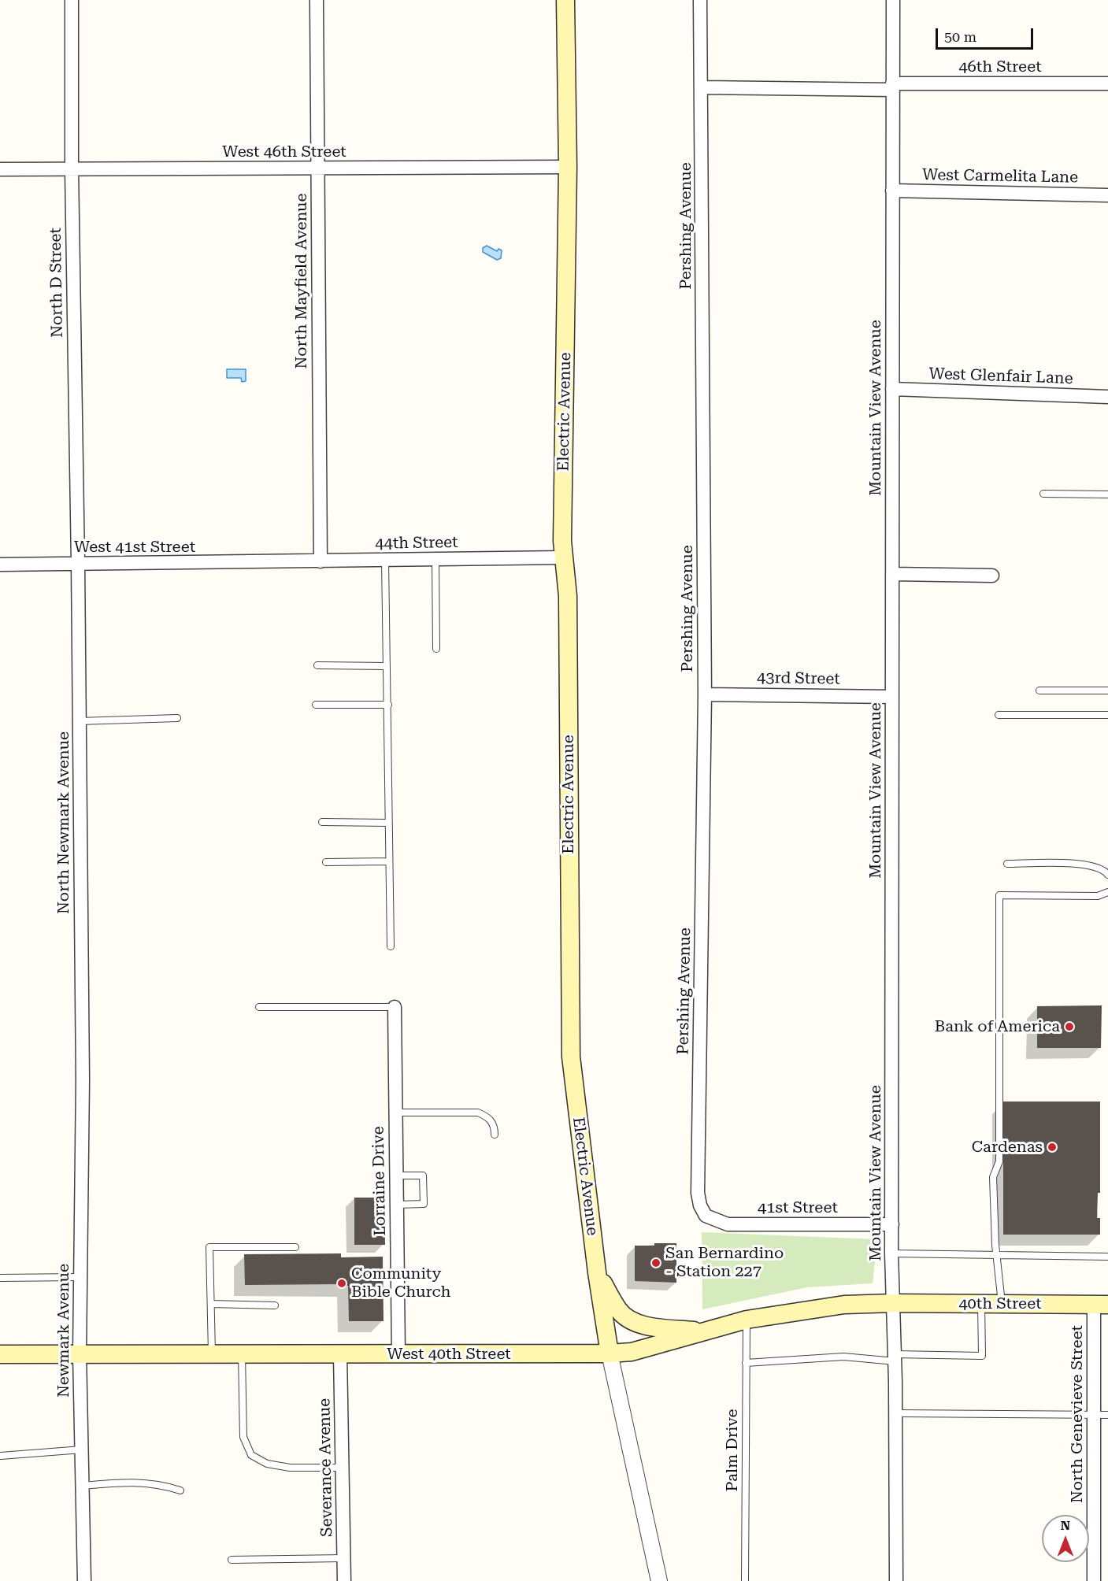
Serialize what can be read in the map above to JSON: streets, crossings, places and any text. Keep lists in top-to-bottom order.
{
  "streets": {
    "main road": ["Electric Avenue", "40th Street", "West 40th Street"],
    "street": [
      "46th Street",
      "West 46th Street",
      "West Carmelita Lane",
      "Pershing Avenue",
      "North Mayfield Avenue",
      "North D Street",
      "West Glenfair Lane",
      "Mountain View Avenue",
      "44th Street",
      "West 41st Street",
      "43rd Street",
      "North Newmark Avenue",
      "Lorraine Drive",
      "41st Street",
      "Newmark Avenue",
      "North Genevieve Street",
      "Severance Avenue"
    ],
    "lane": ["Palm Drive"]
  },
  "crossings": [
    ["46th Street", "Pershing Avenue"],
    ["46th Street", "Mountain View Avenue"],
    ["West 46th Street", "North Mayfield Avenue"],
    ["West 46th Street", "North D Street"],
    ["West 46th Street", "Electric Avenue"],
    ["West Carmelita Lane", "Mountain View Avenue"],
    ["Pershing Avenue", "43rd Street"],
    ["Pershing Avenue", "41st Street"],
    ["North Mayfield Avenue", "44th Street"],
    ["North D Street", "West 41st Street"],
    ["North D Street", "North Newmark Avenue"],
    ["West Glenfair Lane", "Mountain View Avenue"],
    ["Mountain View Avenue", "43rd Street"],
    ["Mountain View Avenue", "41st Street"],
    ["Mountain View Avenue", "40th Street"],
    ["Mountain View Avenue", "West 40th Street"],
    ["Electric Avenue", "44th Street"],
    ["Electric Avenue", "West 40th Street"],
    ["44th Street", "West 41st Street"],
    ["West 41st Street", "North Newmark Avenue"],
    ["North Newmark Avenue", "Newmark Avenue"],
    ["Lorraine Drive", "West 40th Street"],
    ["40th Street", "West 40th Street"],
    ["40th Street", "North Genevieve Street"],
    ["Newmark Avenue", "West 40th Street"],
    ["West 40th Street", "Palm Drive"],
    ["West 40th Street", "Severance Avenue"]
  ],
  "places": [
    "Bank of America",
    "Cardenas",
    "San Bernardino - Station 227",
    "Community Bible Church"
  ],
  "scale_bar": "50 m",
  "north": "top"
}
